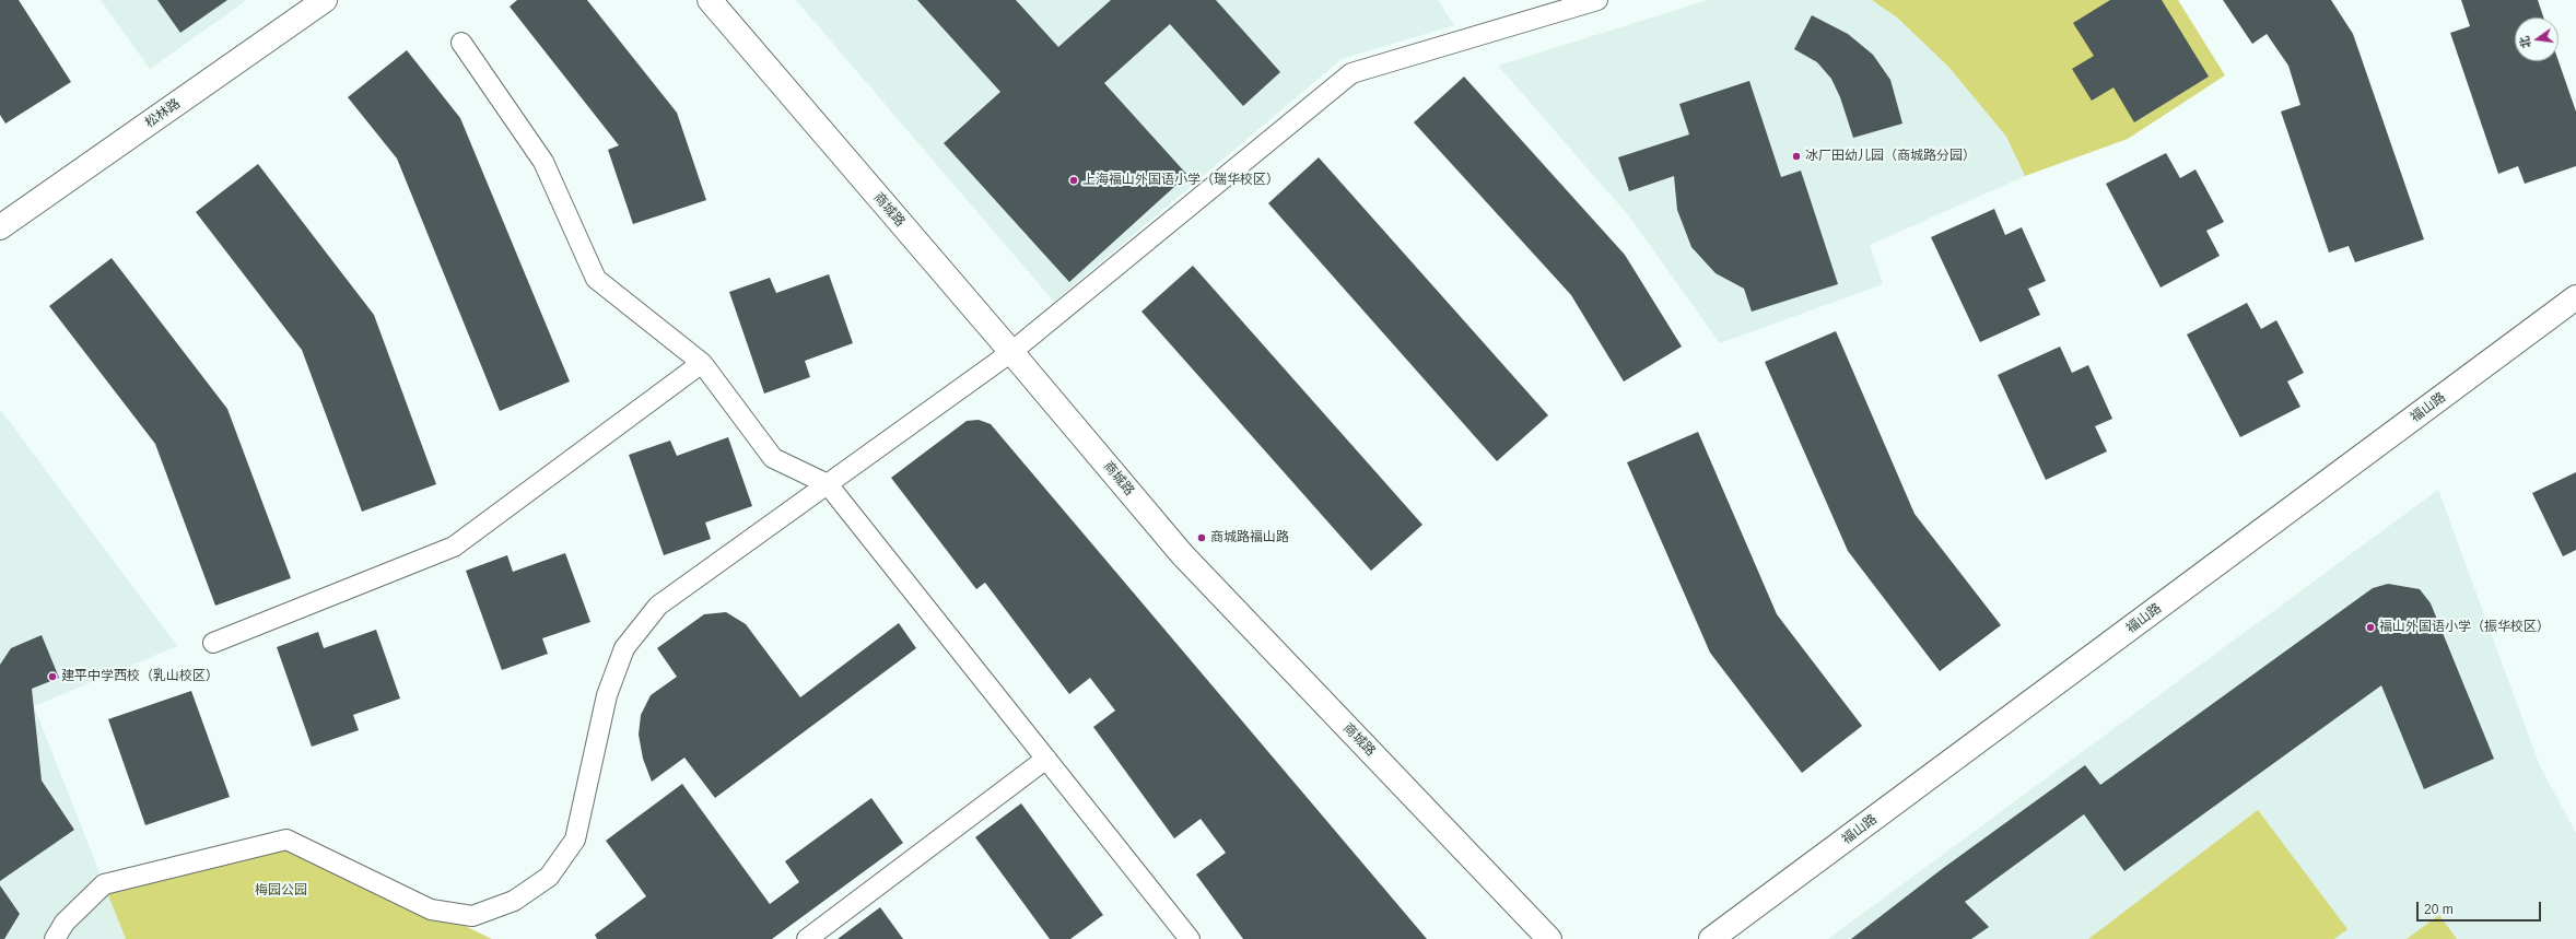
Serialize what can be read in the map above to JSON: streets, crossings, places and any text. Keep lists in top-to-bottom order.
{
  "streets": {
    "street": ["松林路", "商城路", "福山路"]
  },
  "parks": ["梅园公园"],
  "places": [
    "冰厂田幼儿园（商城路分园）",
    "上海福山外国语小学（瑞华校区）",
    "商城路福山路",
    "福山外国语小学（振华校区）",
    "建平中学西校（乳山校区）"
  ],
  "scale_bar": "20 m",
  "north": "left"
}
